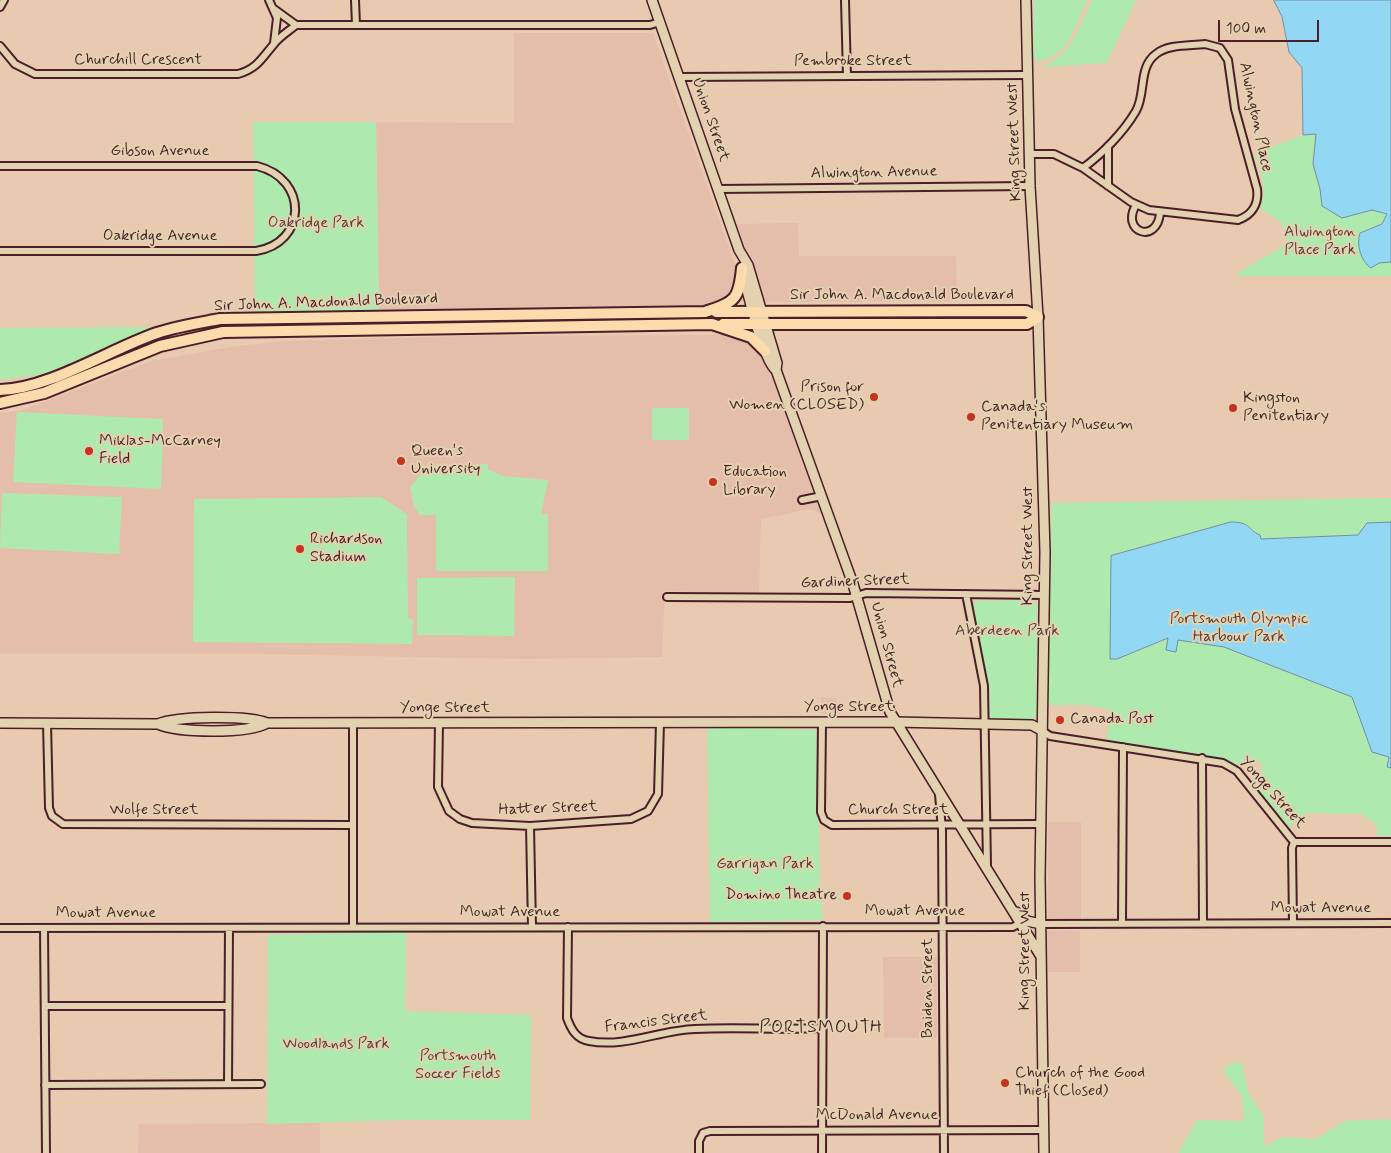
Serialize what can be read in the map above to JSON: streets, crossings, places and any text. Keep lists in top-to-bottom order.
{
  "streets": {
    "main road": [
      "Union Street",
      "King Street West",
      "Sir John A. Macdonald Boulevard",
      "Yonge Street"
    ],
    "street": [
      "Churchill Crescent",
      "Pembroke Street",
      "Alwington Place",
      "Gibson Avenue",
      "Alwington Avenue",
      "Oakridge Avenue",
      "Gardiner Street",
      "Hatter Street",
      "Wolfe Street",
      "Church Street",
      "Mowat Avenue",
      "Baiden Street",
      "Francis Street",
      "McDonald Avenue"
    ]
  },
  "crossings": [
    ["Pembroke Street", "Union Street"],
    ["Pembroke Street", "King Street West"],
    ["Alwington Place", "King Street West"],
    ["Union Street", "King Street West"],
    ["Union Street", "Alwington Avenue"],
    ["Union Street", "Sir John A. Macdonald Boulevard"],
    ["Union Street", "Gardiner Street"],
    ["Union Street", "Yonge Street"],
    ["Union Street", "Church Street"],
    ["Union Street", "Mowat Avenue"],
    ["Union Street", "Baiden Street"],
    ["King Street West", "Alwington Avenue"],
    ["King Street West", "Sir John A. Macdonald Boulevard"],
    ["King Street West", "Gardiner Street"],
    ["King Street West", "Yonge Street"],
    ["King Street West", "Church Street"],
    ["King Street West", "Mowat Avenue"],
    ["King Street West", "McDonald Avenue"],
    ["Gibson Avenue", "Oakridge Avenue"],
    ["Yonge Street", "Hatter Street"],
    ["Yonge Street", "Wolfe Street"],
    ["Yonge Street", "Church Street"],
    ["Church Street", "Baiden Street"],
    ["Mowat Avenue", "Baiden Street"],
    ["Mowat Avenue", "Francis Street"],
    ["Baiden Street", "McDonald Avenue"]
  ],
  "districts": ["PORTSMOUTH"],
  "parks": [
    "Oakridge Park",
    "Alwington Place Park",
    "Portsmouth Olympic Harbour Park",
    "Aberdeen Park",
    "Garrigan Park",
    "Woodlands Park",
    "Portsmouth Soccer Fields"
  ],
  "places": [
    "Prison for Women (CLOSED)",
    "Kingston Penitentiary",
    "Canada's Penitentiary Museum",
    "Miklas-McCarney Field",
    "Queen's University",
    "Education Library",
    "Richardson Stadium",
    "Canada Post",
    "Domino Theatre",
    "Church of the Good Thief (Closed)"
  ],
  "scale_bar": "100 m"
}
